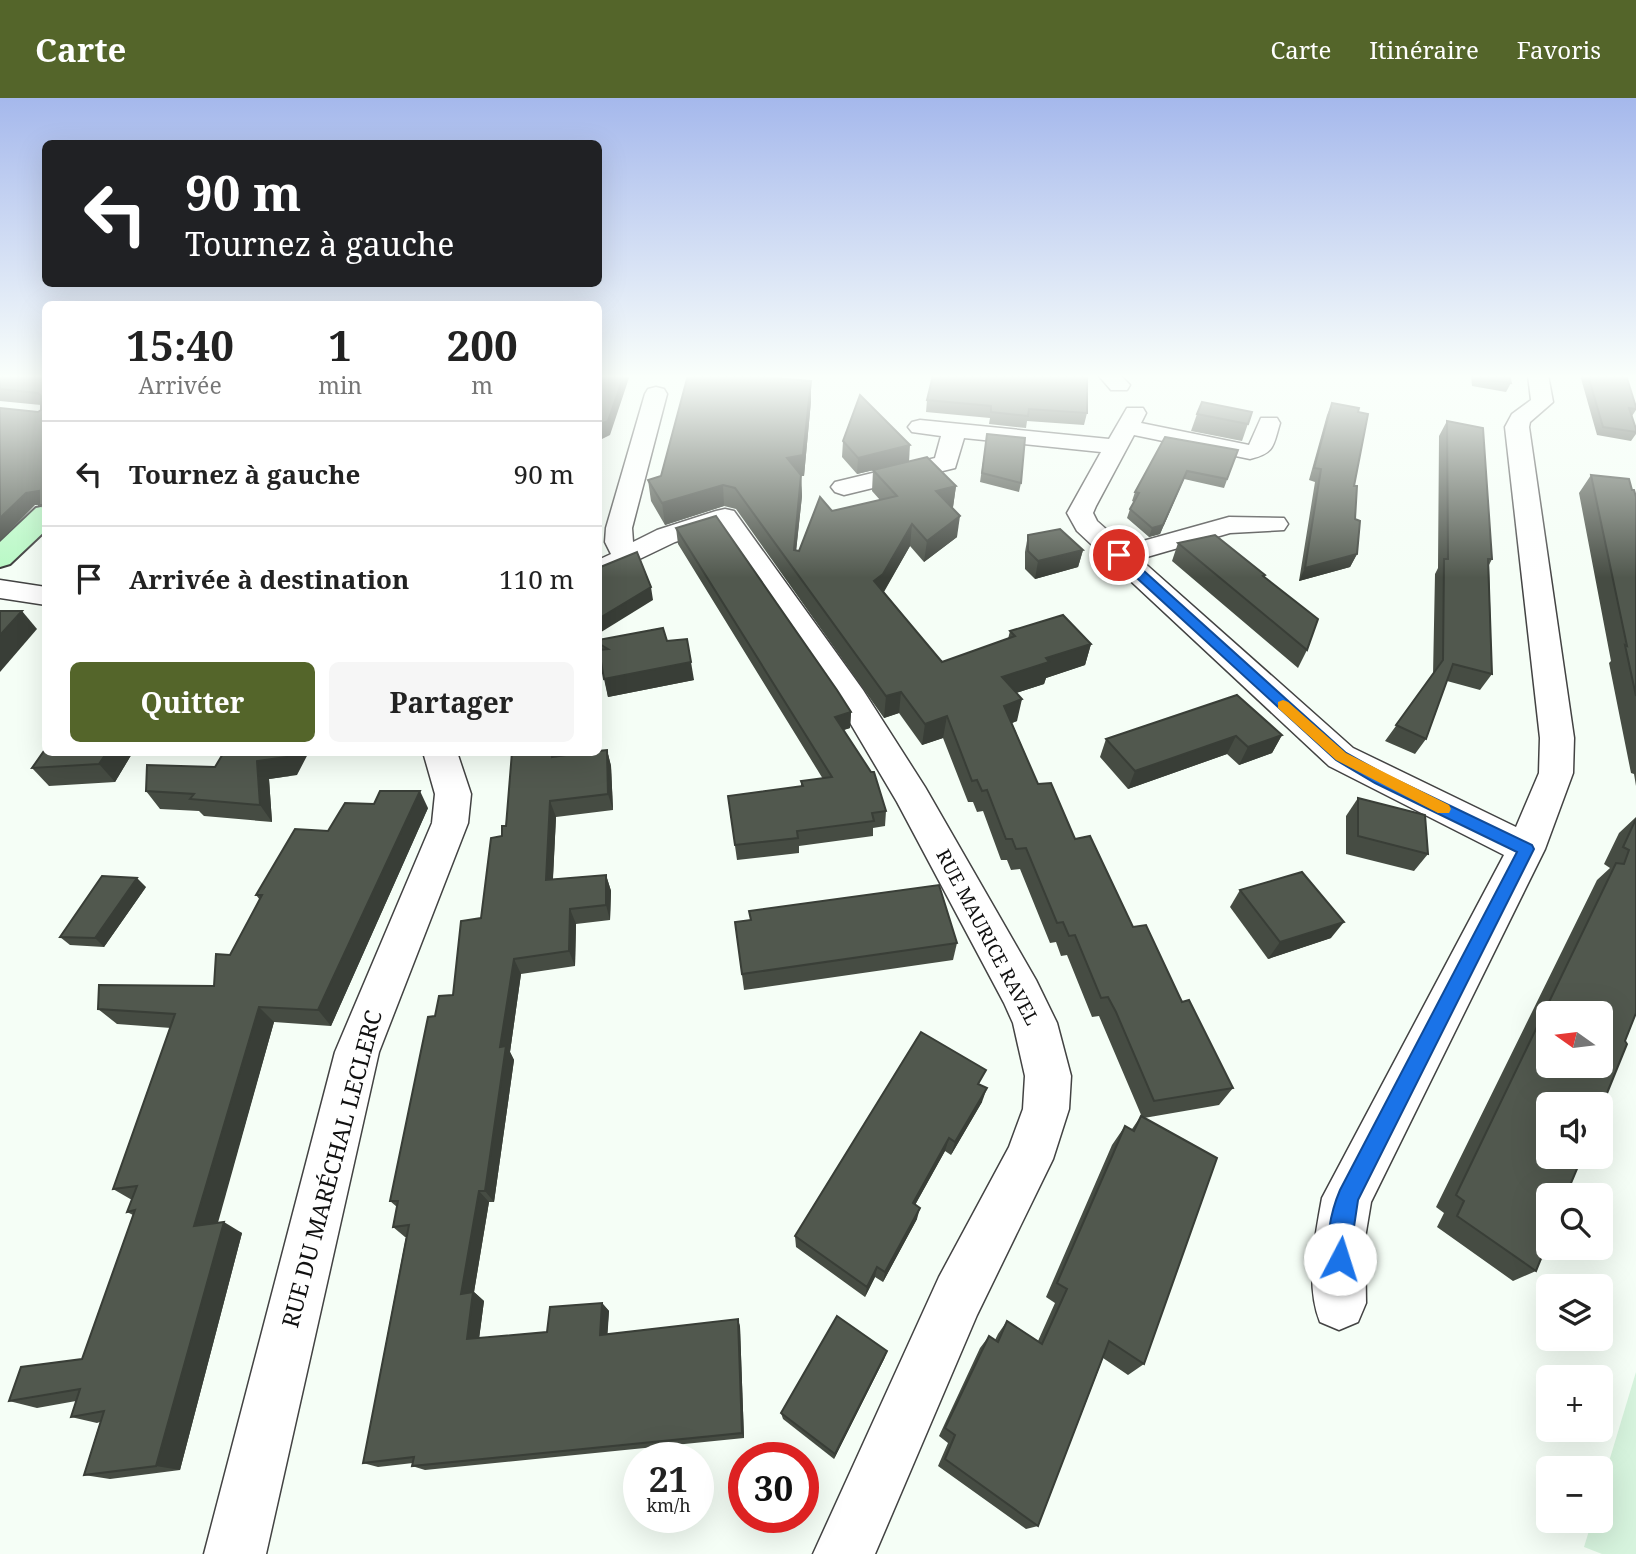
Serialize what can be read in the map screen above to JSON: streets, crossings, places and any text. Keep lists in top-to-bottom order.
{
  "streets": {
    "street": ["RUE MAURICE RAVEL", "RUE DU MARÉCHAL LECLERC"]
  },
  "north": "left",
  "page": {
    "header": "Carte",
    "nav": ["Carte", "Itinéraire", "Favoris"],
    "turn": ["90 m", "Tournez à gauche"],
    "eta": [
      "15:40",
      "Arrivée",
      "1",
      "min",
      "200",
      "m"
    ],
    "list": [
      {
        "name": "Tournez à gauche",
        "value": "90 m"
      },
      {
        "name": "Arrivée à destination",
        "value": "110 m"
      }
    ],
    "buttons": ["Quitter", "Partager"],
    "map_buttons": ["+", "−"],
    "speed": "21 km/h",
    "limit": "30"
  }
}
